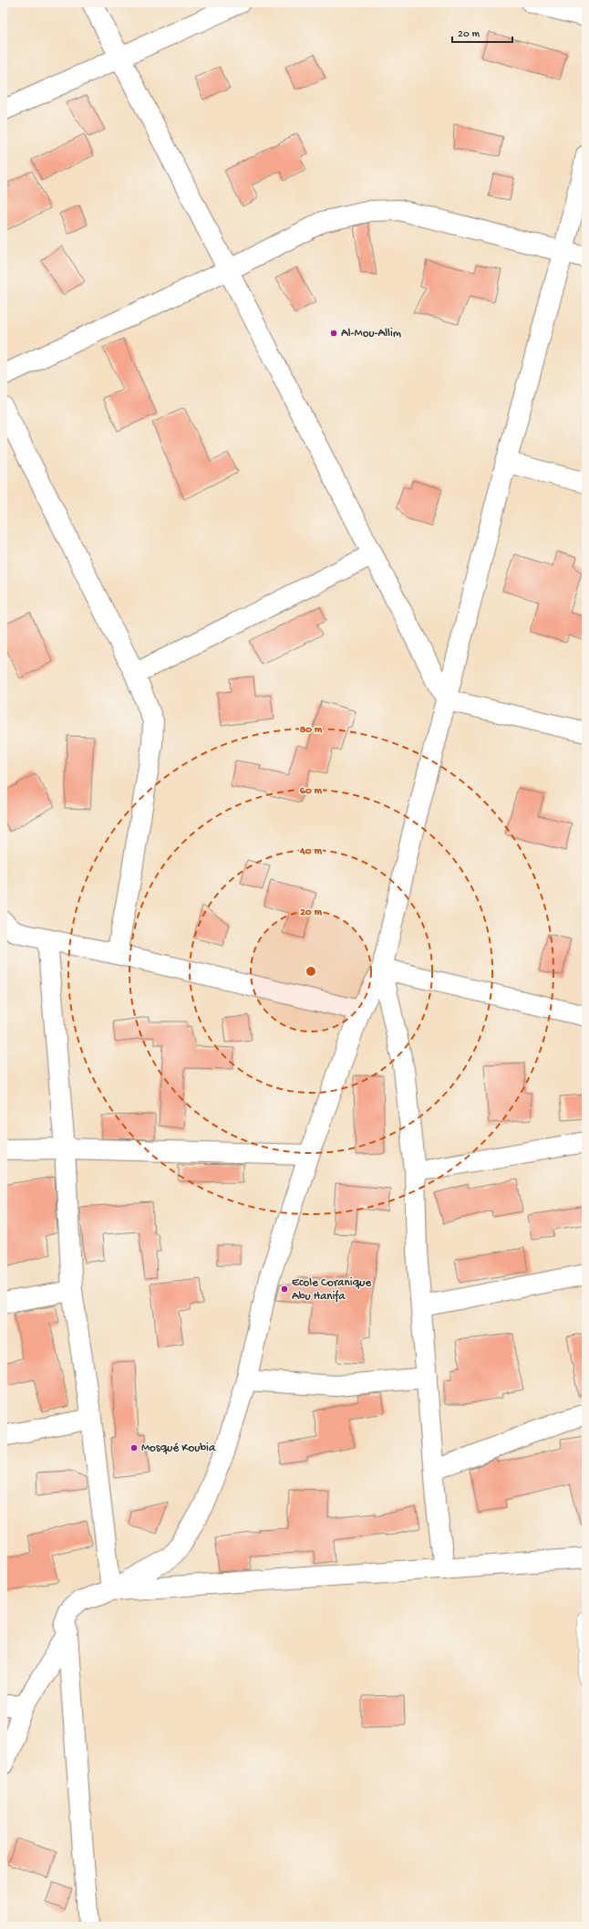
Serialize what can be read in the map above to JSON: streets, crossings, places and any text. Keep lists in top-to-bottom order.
{
  "places": ["Al-Mou-Allim", "Ecole Coranique Abu Hanifa", "Mosqué Koubia"],
  "scale_bar": "20 m",
  "rings": [
    "80 m",
    "60 m",
    "40 m",
    "20 m"
  ]
}
